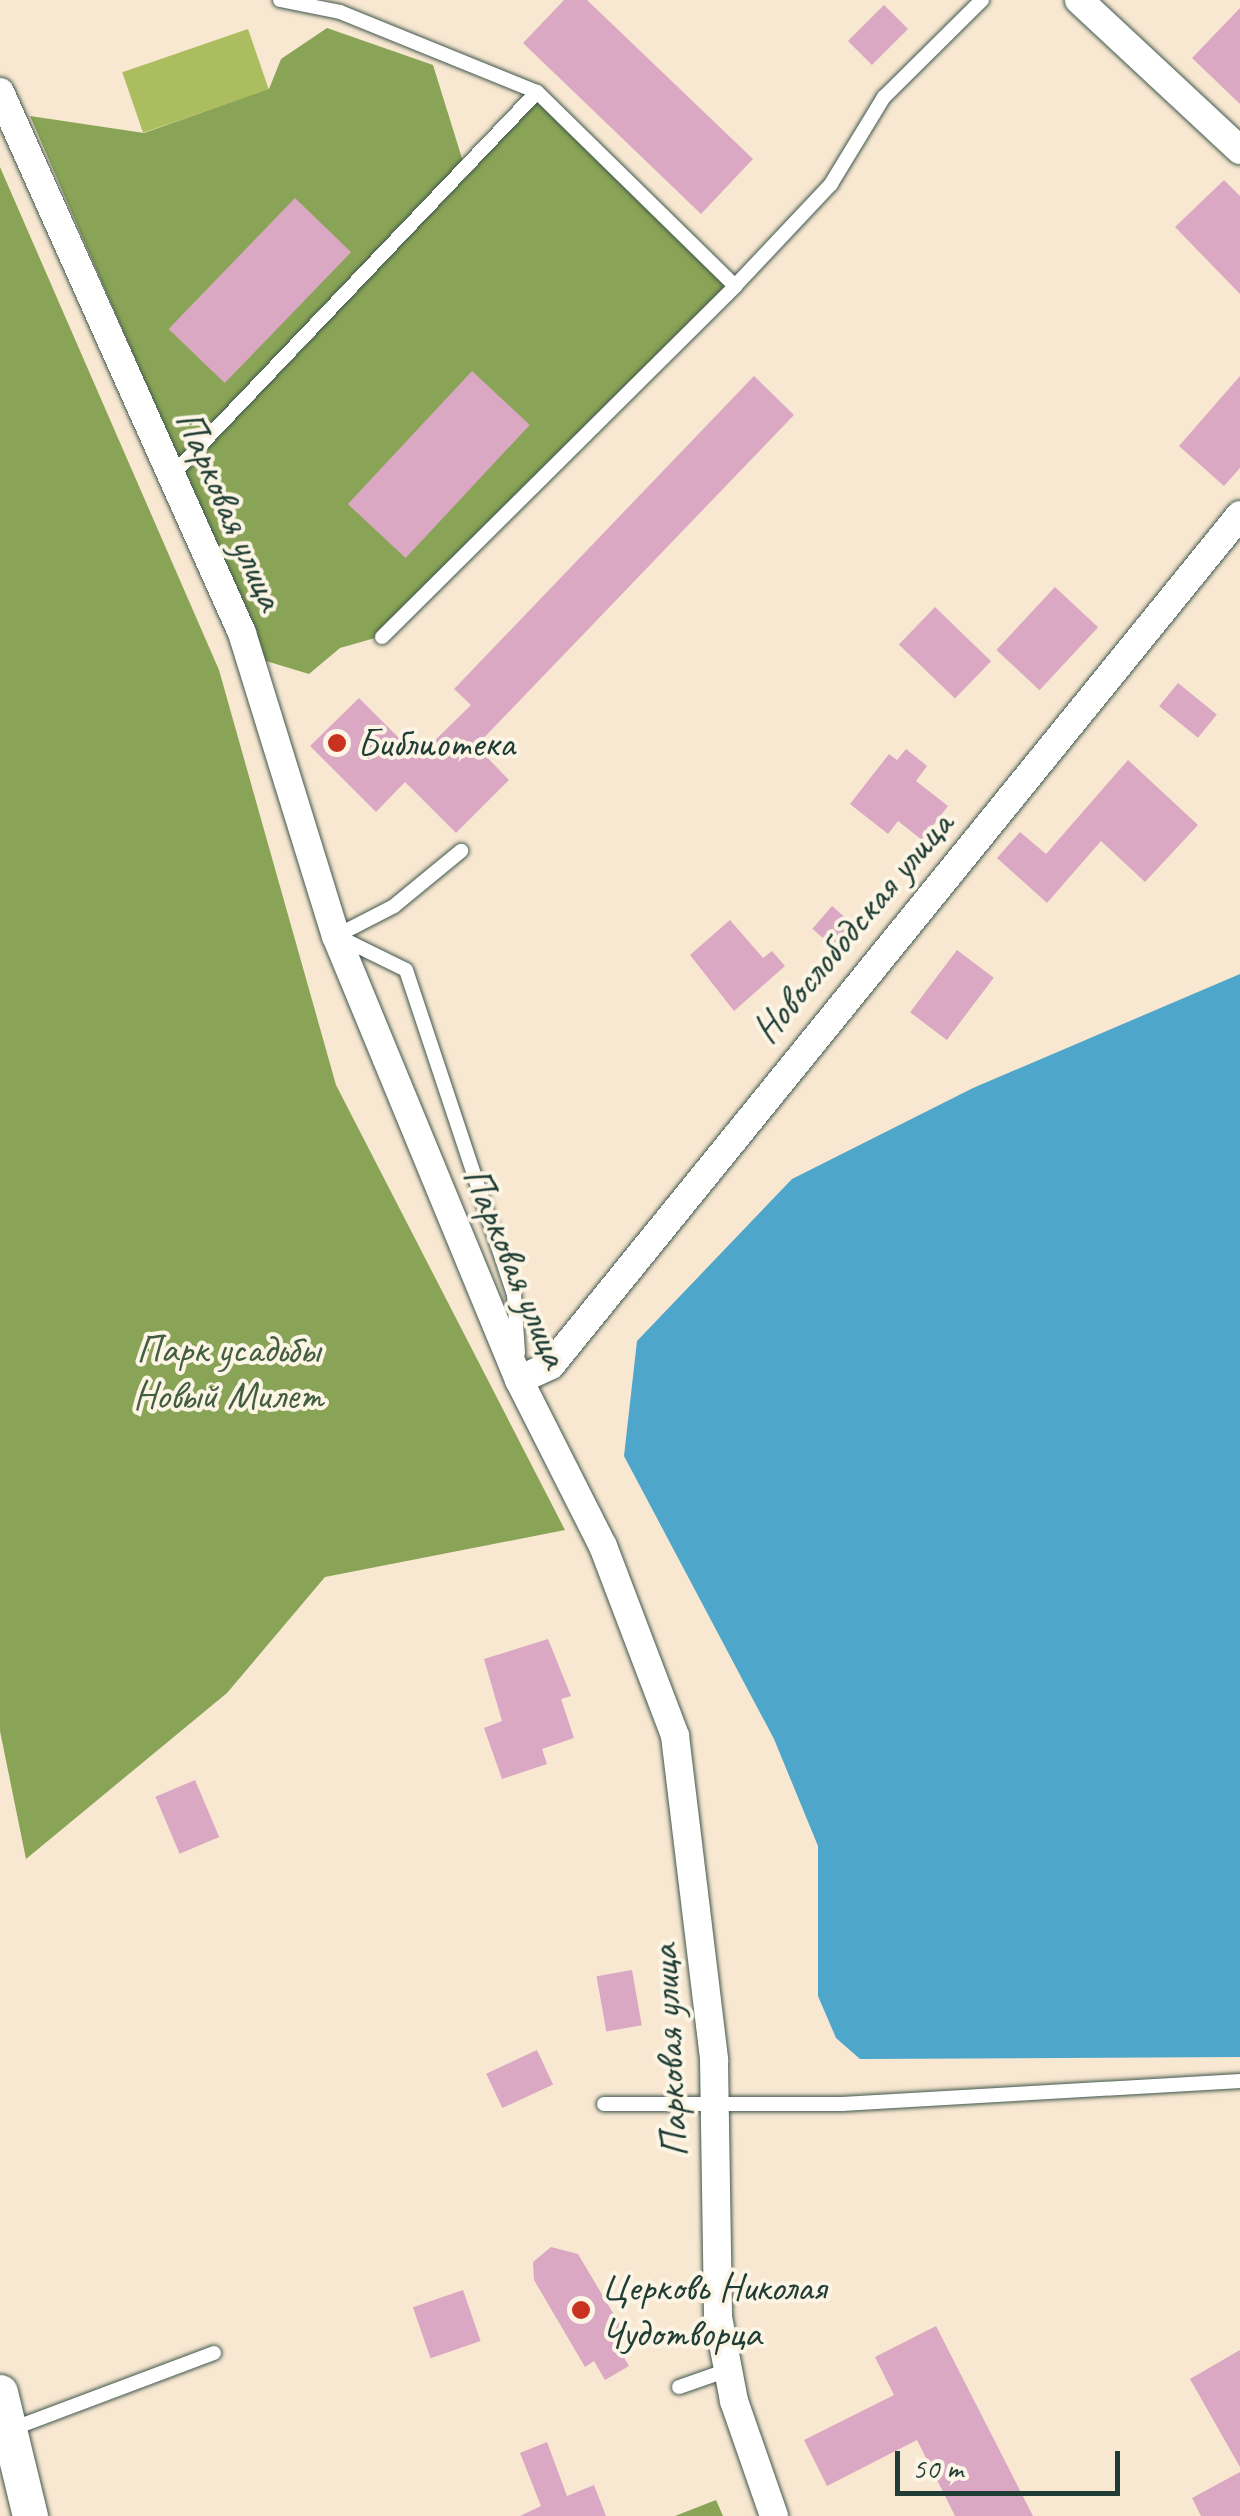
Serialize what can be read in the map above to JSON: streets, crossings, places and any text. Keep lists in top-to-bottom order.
{
  "streets": {
    "street": ["Парковая улица", "Новослободская улица"]
  },
  "crossings": [
    ["Парковая улица", "Новослободская улица"]
  ],
  "parks": ["Парк усадьбы Новый Милет"],
  "places": ["Библиотека", "Церковь Николая Чудотворца"],
  "scale_bar": "50 m"
}
